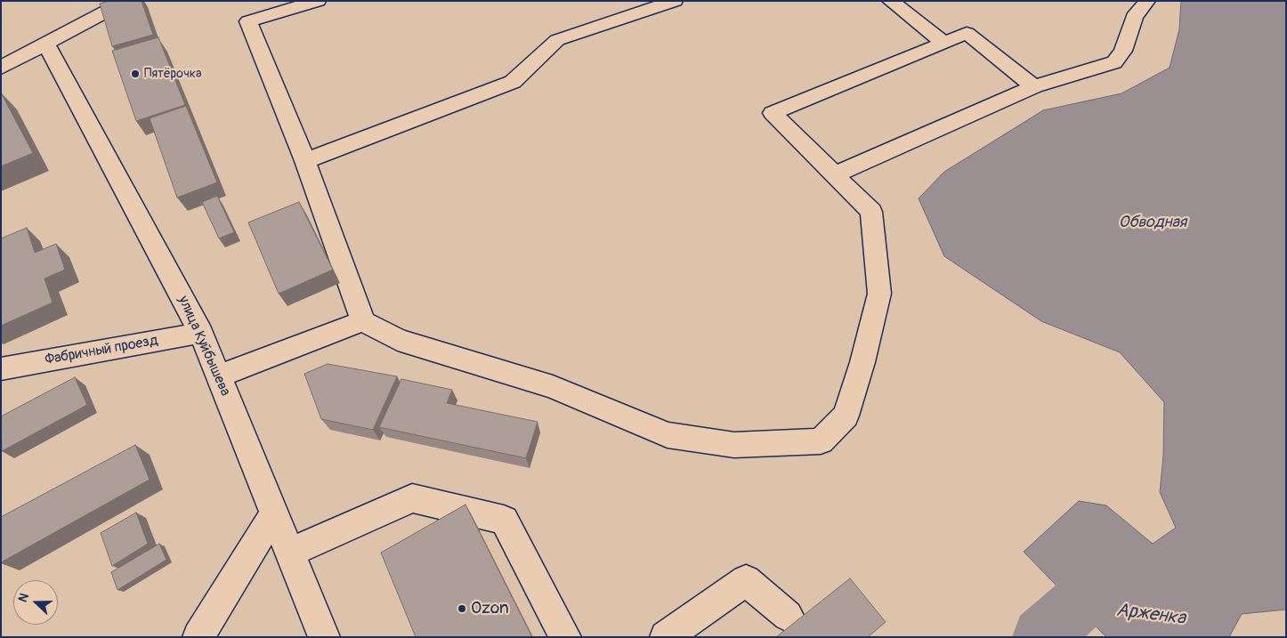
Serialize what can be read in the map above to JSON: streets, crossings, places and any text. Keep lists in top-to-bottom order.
{
  "streets": {
    "street": ["улица Куйбышева", "Фабричный проезд"]
  },
  "crossings": [
    ["улица Куйбышева", "Фабричный проезд"]
  ],
  "water": ["Обводная", "Арженка"],
  "places": ["Пятёрочка", "Ozon"],
  "north": "left"
}
